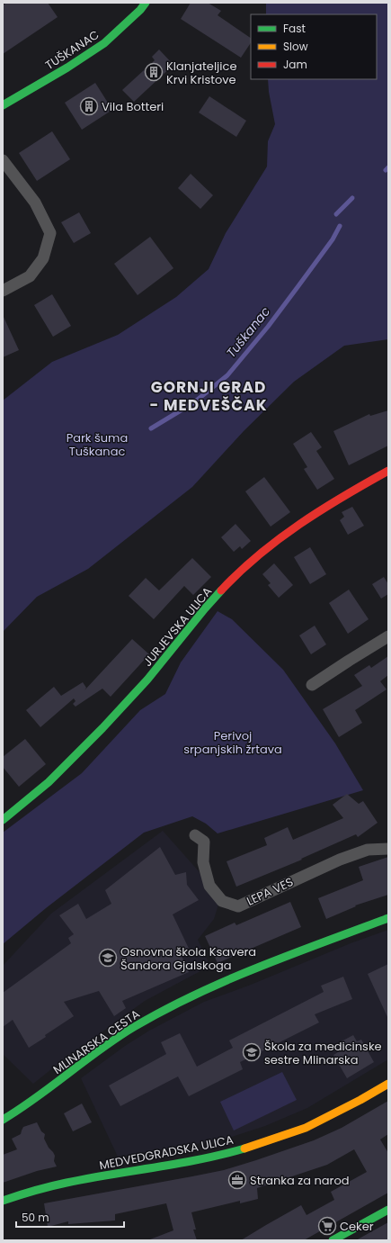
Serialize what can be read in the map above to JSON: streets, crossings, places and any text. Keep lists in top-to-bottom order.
{
  "streets": {
    "street": [
      "TUŠKANAC",
      "JURJEVSKA ULICA",
      "LEPA VES",
      "MLINARSKA CESTA",
      "MEDVEDGRADSKA ULICA"
    ]
  },
  "districts": ["GORNJI GRAD - MEDVEŠČAK"],
  "water": ["Tuškanac"],
  "parks": ["Park šuma Tuškanac", "Perivoj srpanjskih žrtava"],
  "places": {
    "building": ["Klanjateljice Krvi Kristove", "Vila Botteri"],
    "school or university": ["Osnovna škola Ksavera Šandora Gjalskoga", "Škola za medicinske sestre Mlinarska"],
    "office": ["Stranka za narod"],
    "supermarket": ["Ceker"]
  },
  "legend": ["Fast", "Slow", "Jam"],
  "scale_bar": "50 m"
}
